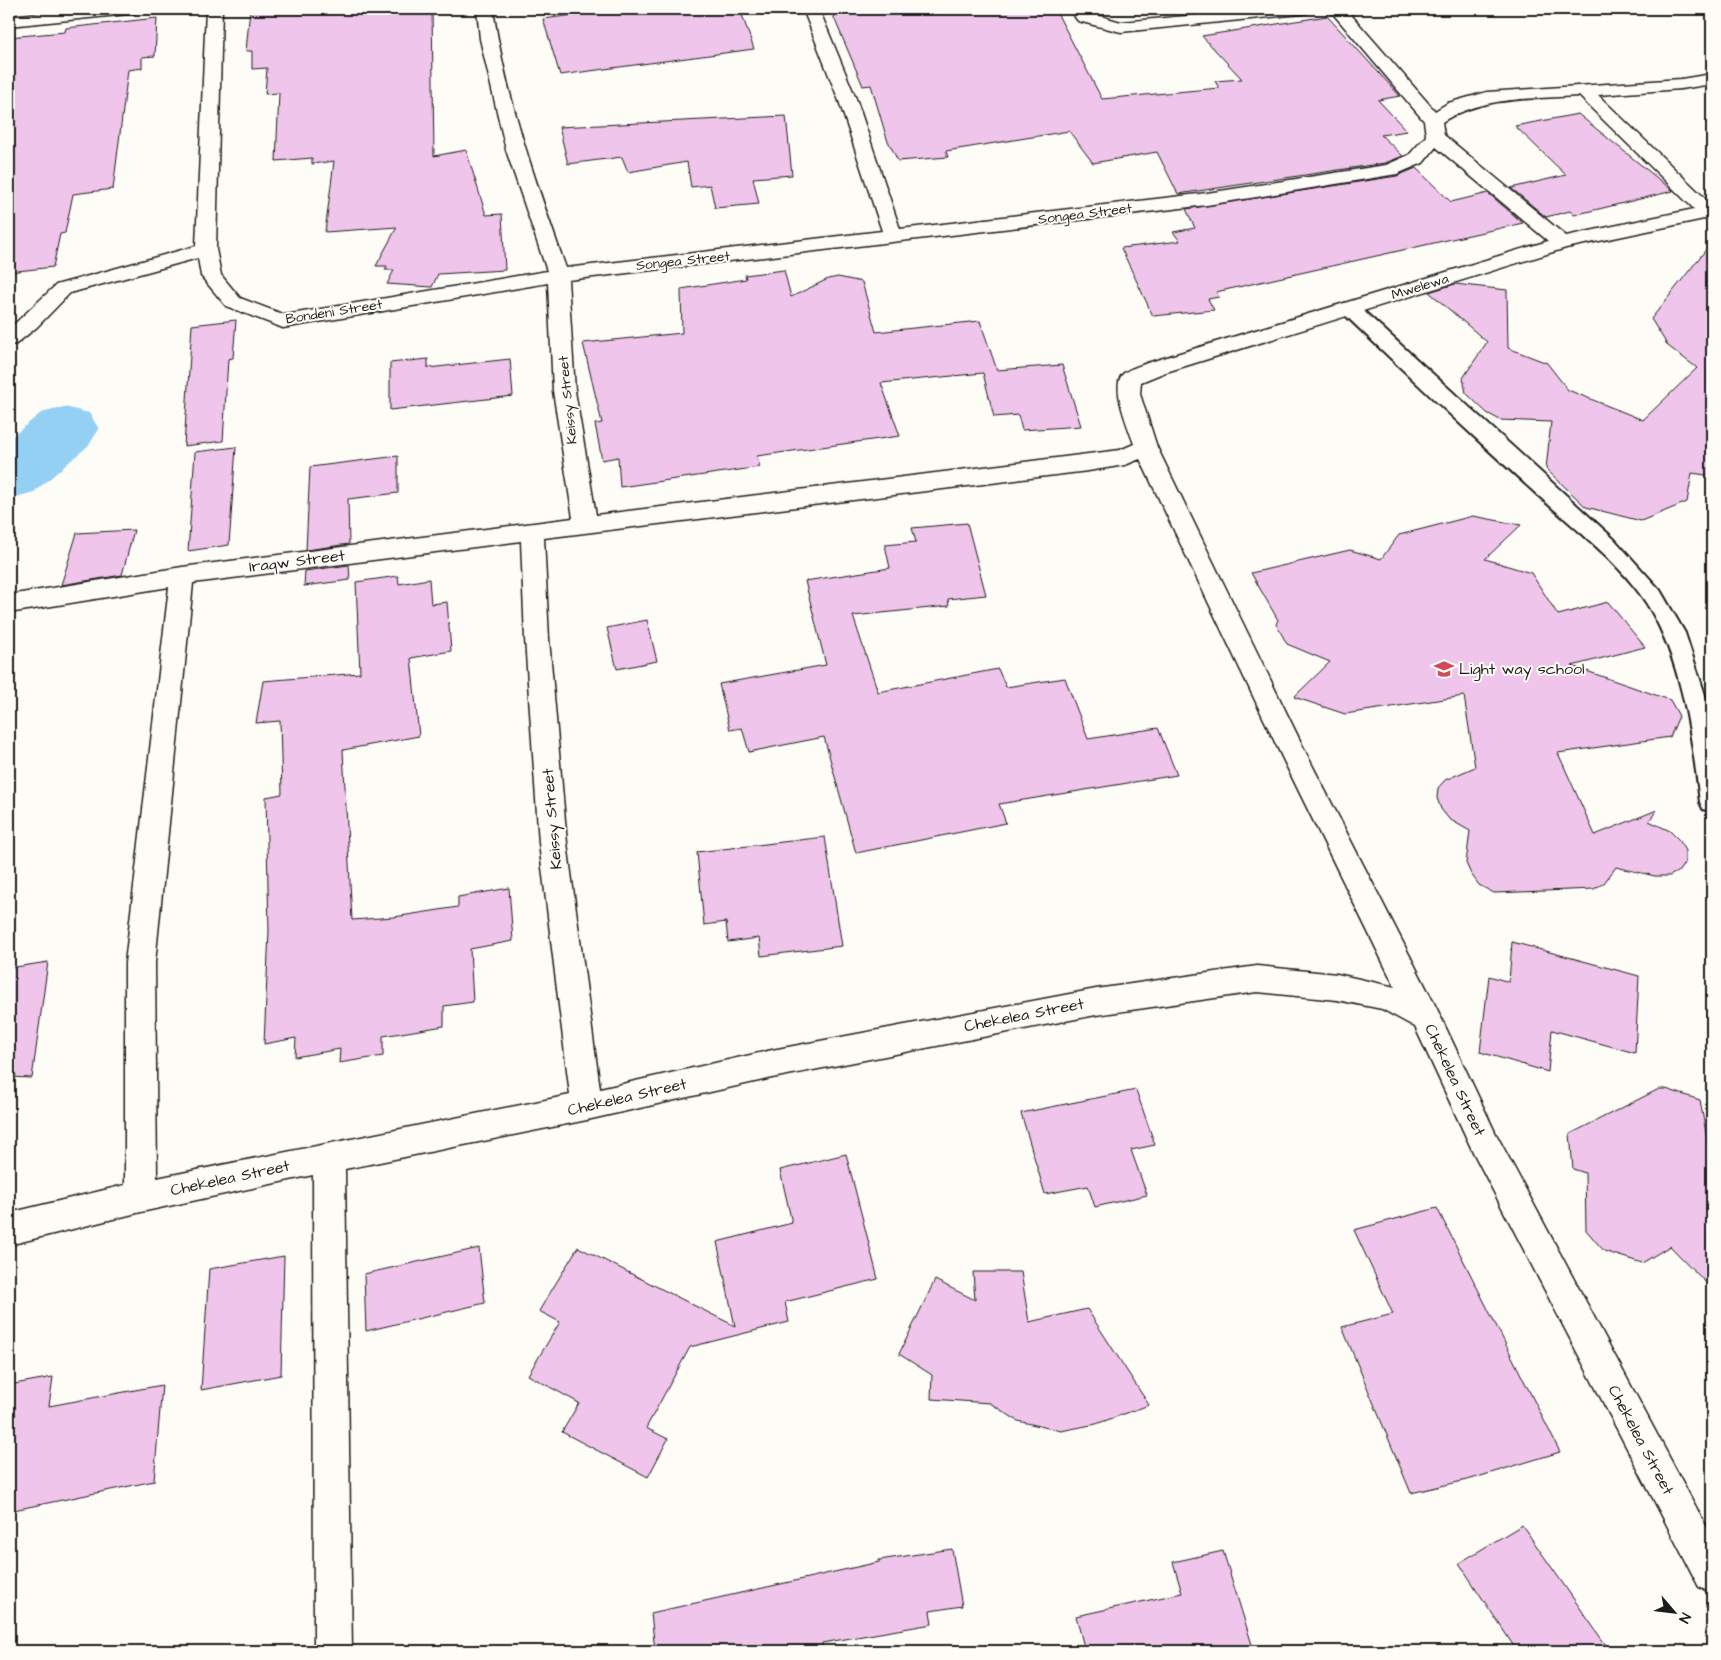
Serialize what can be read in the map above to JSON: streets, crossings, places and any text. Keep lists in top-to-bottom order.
{
  "streets": {
    "street": [
      "Songea Street",
      "Mwelewa",
      "Bondeni Street",
      "Keissy Street",
      "Iraqw Street",
      "Chekelea Street"
    ]
  },
  "crossings": [
    ["Songea Street", "Bondeni Street"],
    ["Songea Street", "Keissy Street"],
    ["Mwelewa", "Iraqw Street"],
    ["Bondeni Street", "Keissy Street"],
    ["Keissy Street", "Iraqw Street"],
    ["Keissy Street", "Chekelea Street"]
  ],
  "places": {
    "school or university": ["Light way school"]
  },
  "north": "bottom right"
}
